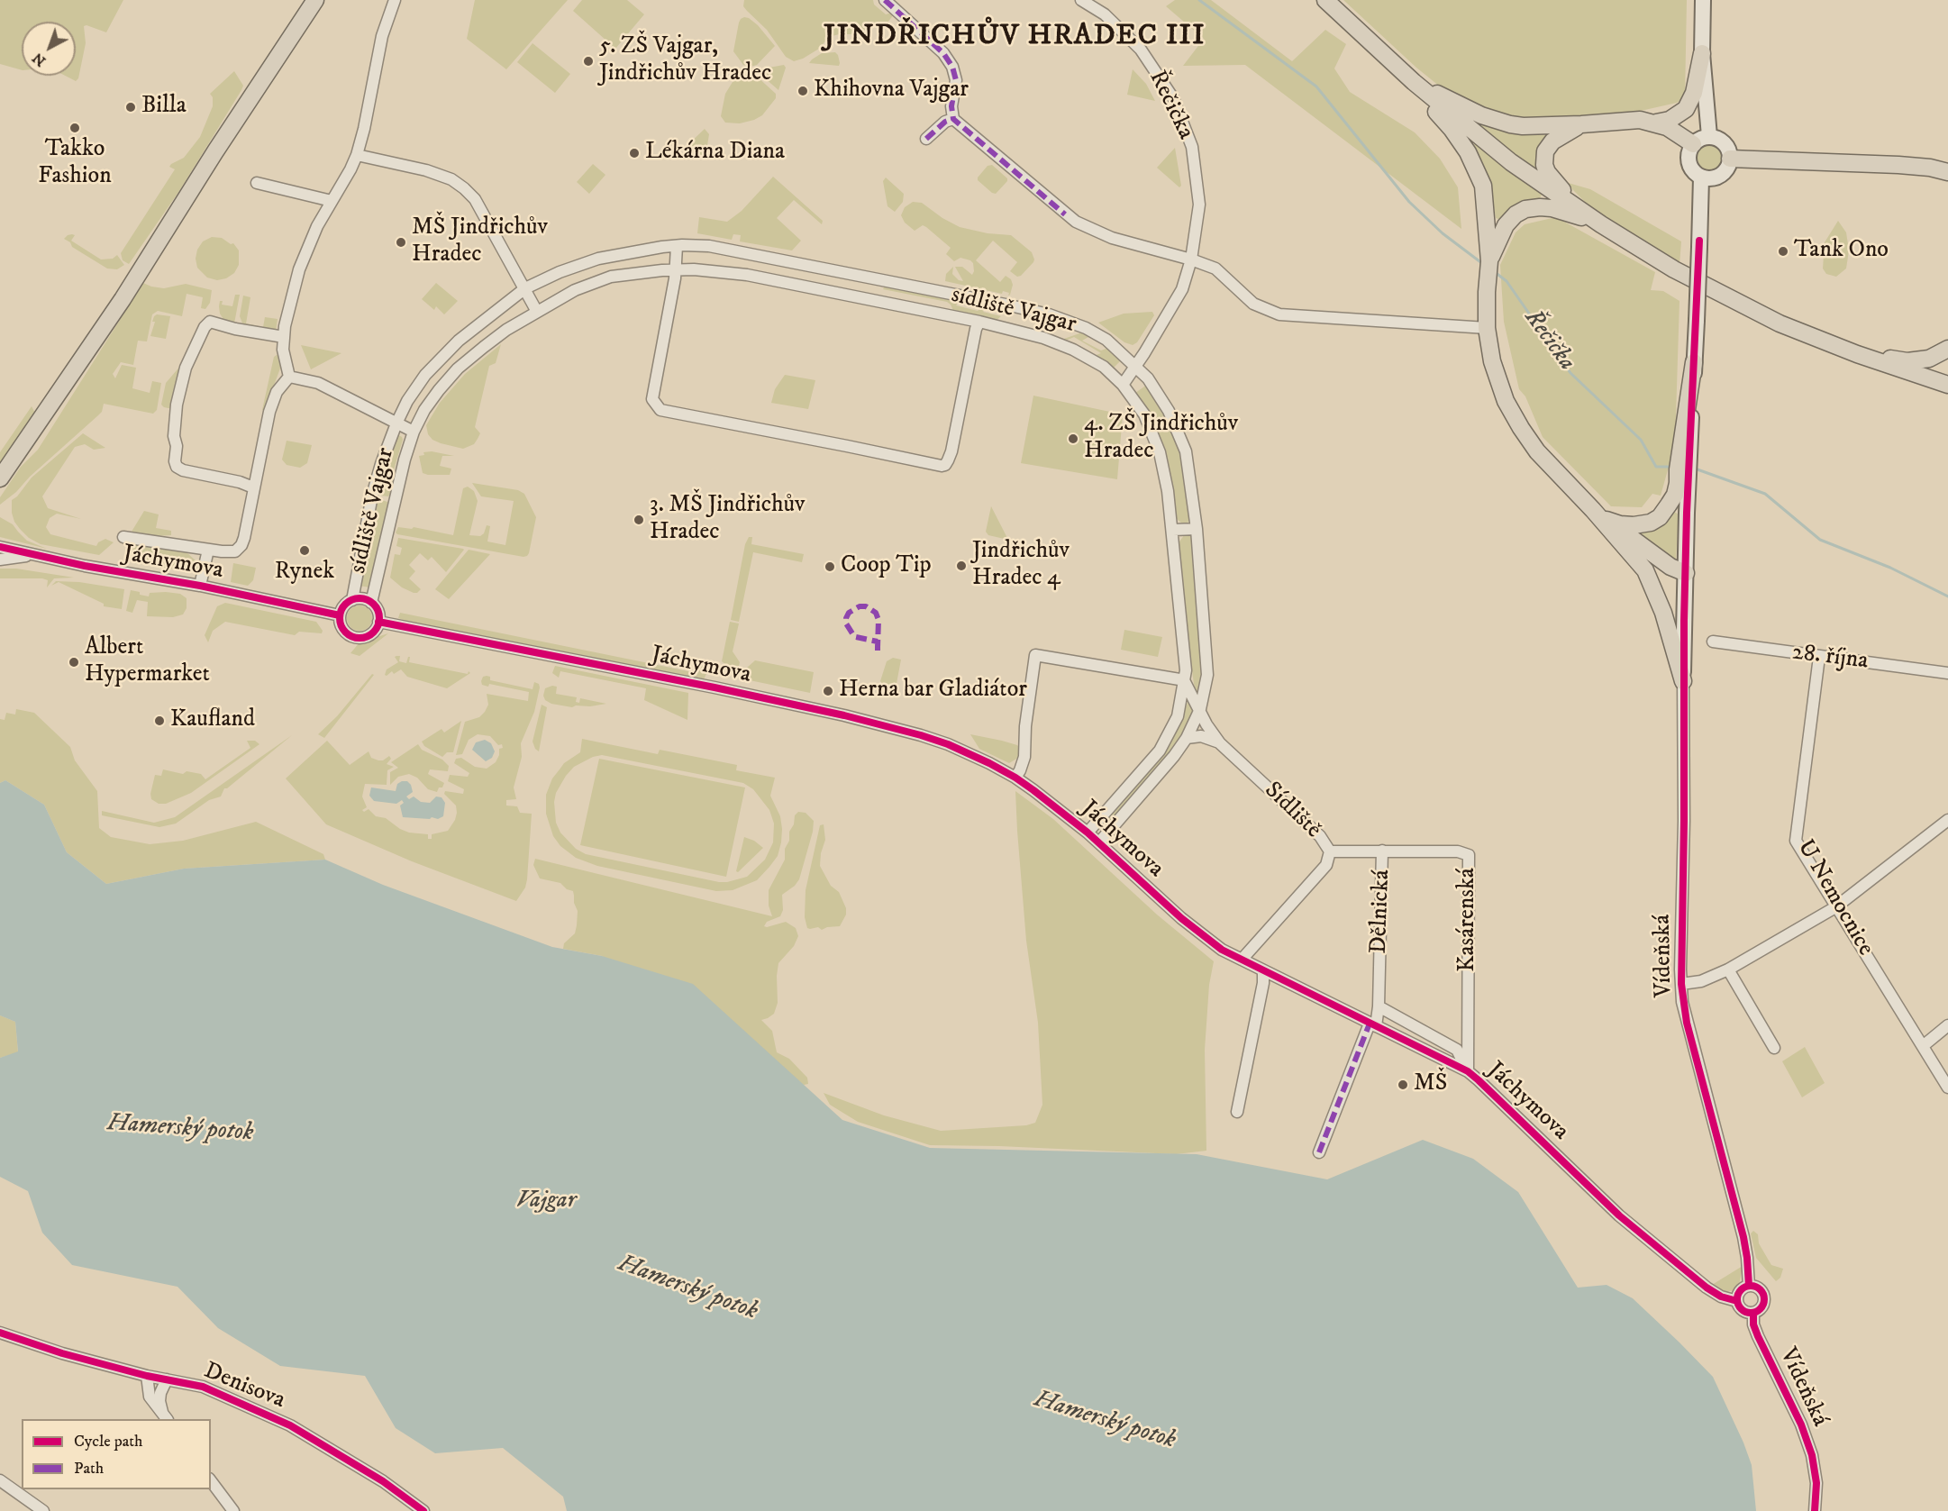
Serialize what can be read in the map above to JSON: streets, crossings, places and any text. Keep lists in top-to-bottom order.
{
  "streets": {
    "street": [
      "Řečička",
      "sídliště Vajgar",
      "Jáchymova",
      "28. října",
      "Sídliště",
      "U Nemocnice",
      "Dělnická",
      "Kasárenská",
      "Vídeňská",
      "Denisova"
    ]
  },
  "crossings": [
    ["Řečička", "sídliště Vajgar"],
    ["sídliště Vajgar", "Jáchymova"],
    ["sídliště Vajgar", "Sídliště"],
    ["Jáchymova", "Sídliště"],
    ["Jáchymova", "Dělnická"],
    ["Jáchymova", "Kasárenská"],
    ["Jáchymova", "Vídeňská"],
    ["28. října", "U Nemocnice"],
    ["Sídliště", "Dělnická"],
    ["Dělnická", "Kasárenská"]
  ],
  "districts": ["JINDŘICHŮV HRADEC III"],
  "water": ["Řečička", "Hamerský potok", "Vajgar"],
  "places": [
    "5. ZŠ Vajgar, Jindřichův Hradec",
    "Khihovna Vajgar",
    "Billa",
    "Takko Fashion",
    "Lékárna Diana",
    "MŠ Jindřichův Hradec",
    "Tank Ono",
    "4. ZŠ Jindřichův Hradec",
    "3. MŠ Jindřichův Hradec",
    "Rynek",
    "Jindřichův Hradec 4",
    "Coop Tip",
    "Albert Hypermarket",
    "Herna bar Gladiátor",
    "Kaufland",
    "MŠ"
  ],
  "legend": ["Cycle path", "Path"],
  "north": "bottom left"
}
